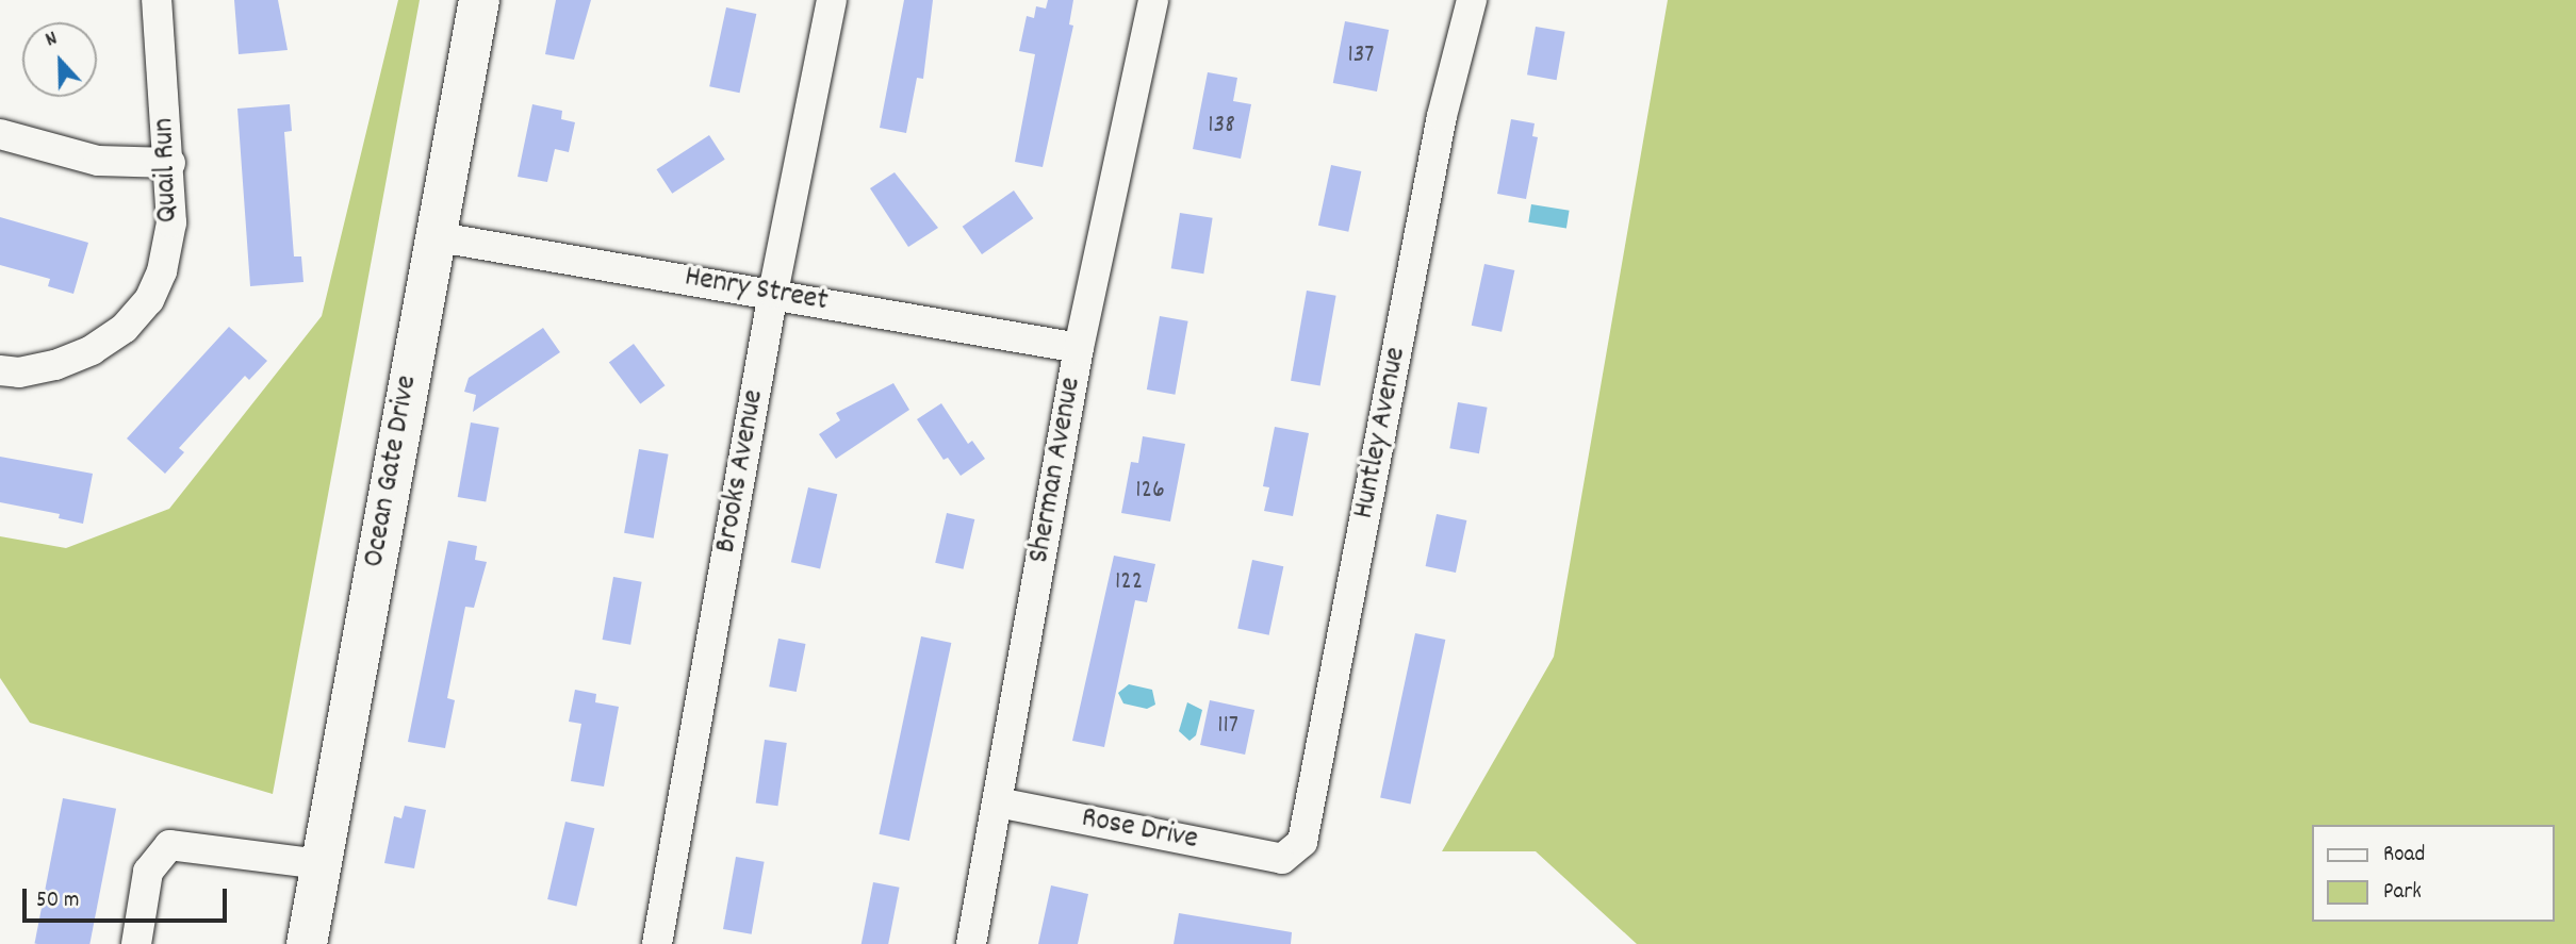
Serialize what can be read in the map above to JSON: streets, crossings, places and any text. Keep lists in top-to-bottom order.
{
  "streets": {
    "main road": ["Ocean Gate Drive"],
    "street": [
      "Quail Run",
      "Henry Street",
      "Huntley Avenue",
      "Sherman Avenue",
      "Brooks Avenue",
      "Rose Drive"
    ]
  },
  "crossings": [
    ["Henry Street", "Sherman Avenue"],
    ["Henry Street", "Ocean Gate Drive"],
    ["Henry Street", "Brooks Avenue"],
    ["Huntley Avenue", "Rose Drive"],
    ["Sherman Avenue", "Rose Drive"]
  ],
  "house_numbers": [
    "137",
    "138",
    "126",
    "122",
    "117"
  ],
  "legend": ["Road", "Park"],
  "scale_bar": "50 m",
  "north": "top"
}
